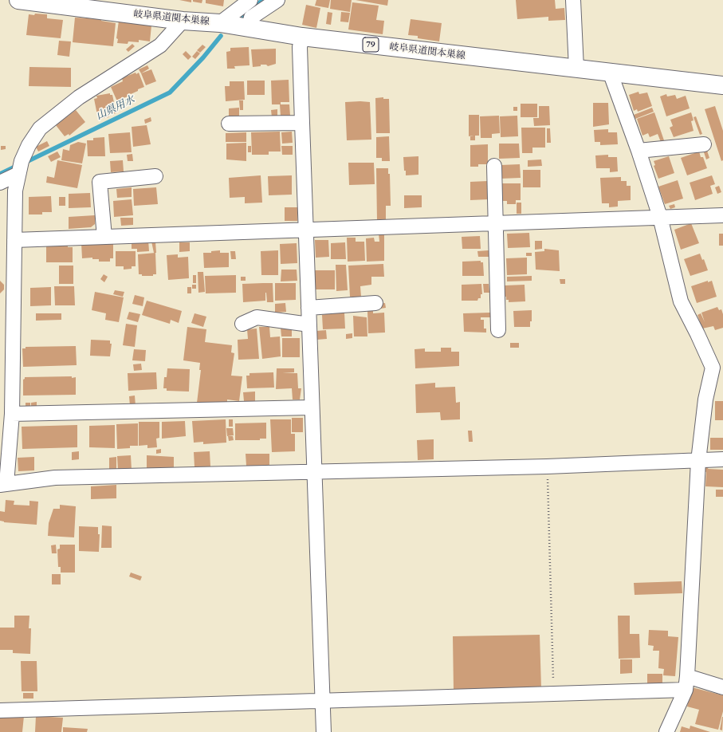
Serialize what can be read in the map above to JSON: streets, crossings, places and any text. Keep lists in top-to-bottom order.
{
  "streets": {
    "main road": ["岐阜県道関本巣線", "79"]
  },
  "water": ["山県用水"]
}
